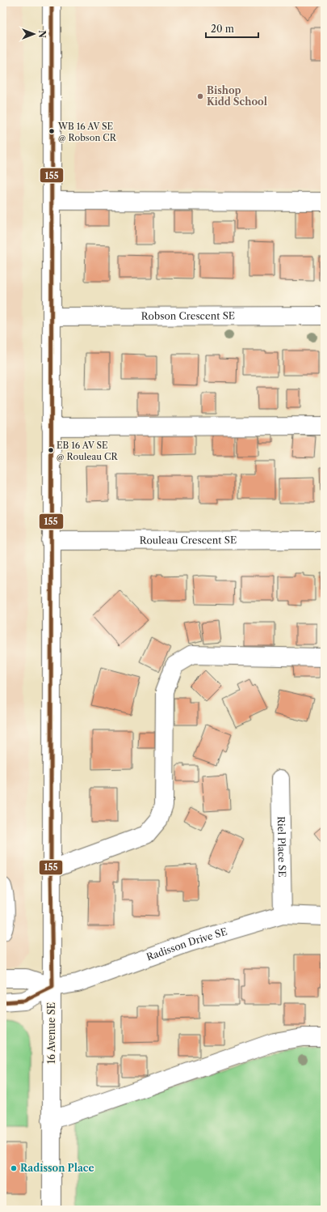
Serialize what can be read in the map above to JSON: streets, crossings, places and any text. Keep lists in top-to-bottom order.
{
  "streets": {
    "street": [
      "Robson Crescent SE",
      "Rouleau Crescent SE",
      "Riel Place SE",
      "Radisson Drive SE",
      "16 Avenue SE"
    ]
  },
  "crossings": [
    ["Robson Crescent SE", "16 Avenue SE"],
    ["Rouleau Crescent SE", "16 Avenue SE"],
    ["Riel Place SE", "Radisson Drive SE"],
    ["Radisson Drive SE", "16 Avenue SE"]
  ],
  "places": [
    "Bishop Kidd School",
    "WB 16 AV SE @ Robson CR",
    "EB 16 AV SE @ Rouleau CR",
    "Radisson Place"
  ],
  "lines": ["transit line 155"],
  "scale_bar": "20 m",
  "north": "right"
}
